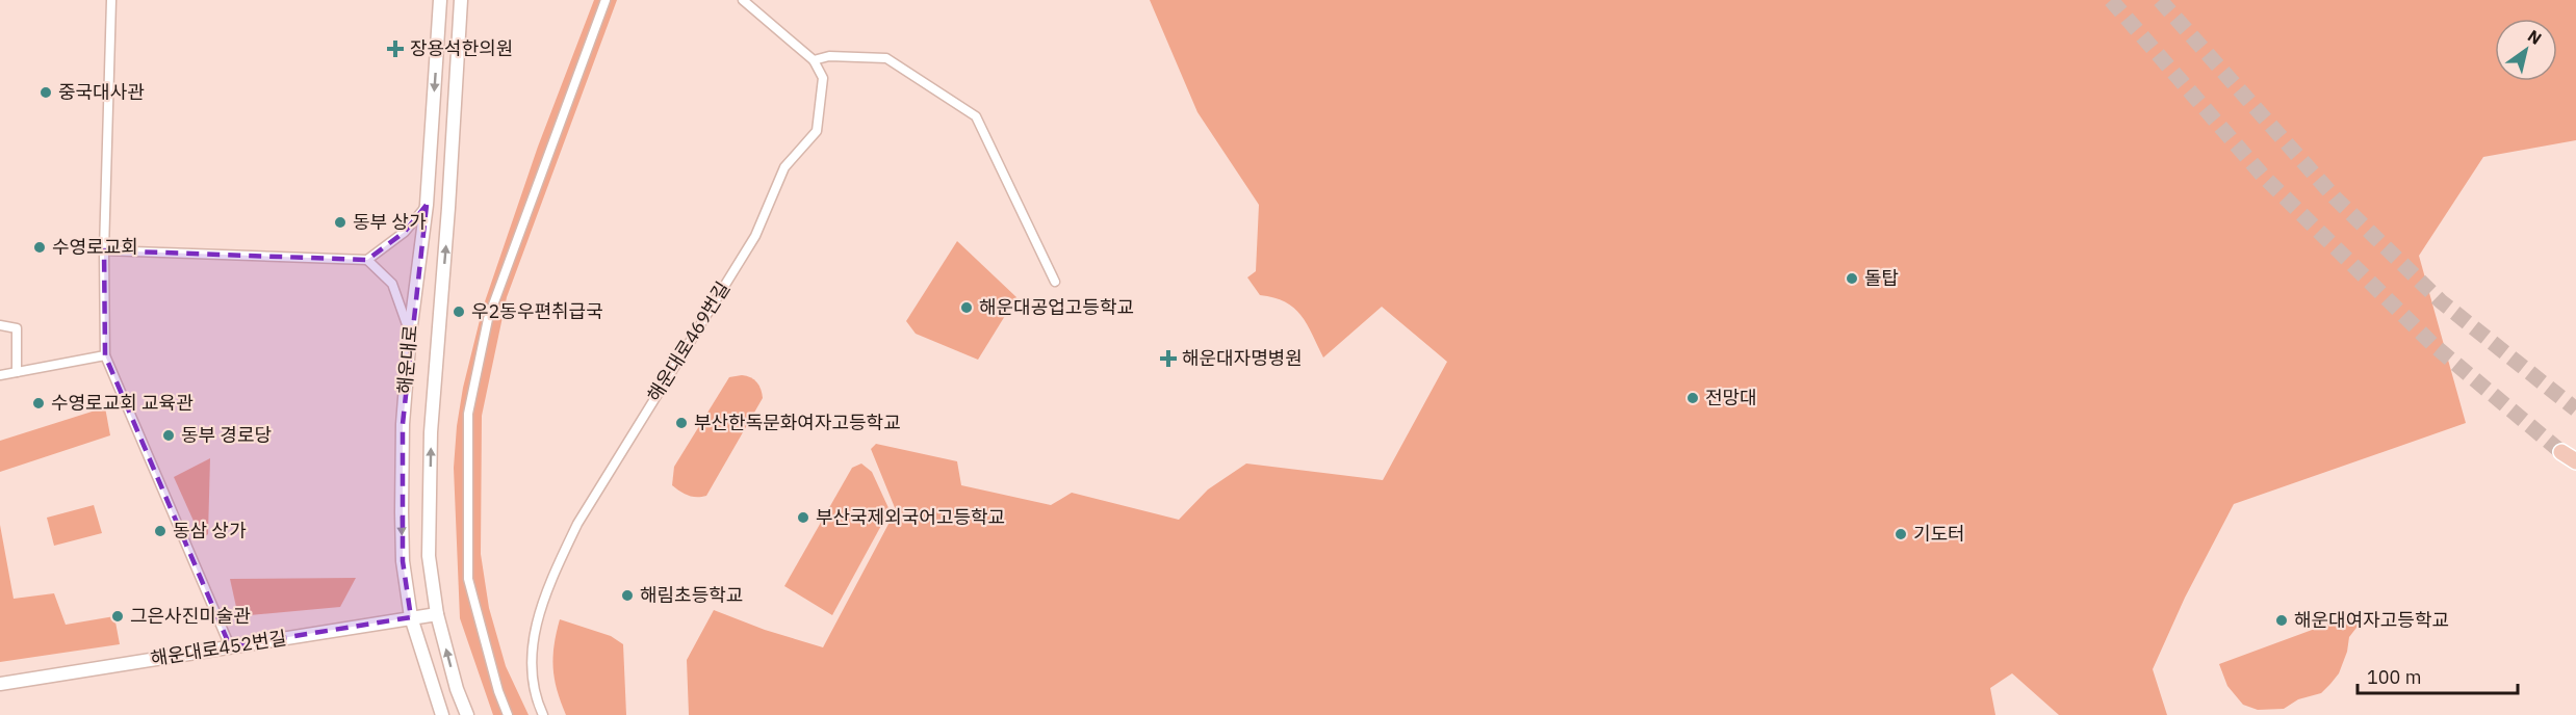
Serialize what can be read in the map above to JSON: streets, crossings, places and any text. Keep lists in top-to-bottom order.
{
  "streets": {
    "main road": ["해운대로", "해운대로452번길"],
    "street": ["해운대로469번길"]
  },
  "crossings": [
    ["해운대로", "해운대로452번길"]
  ],
  "places": {
    "health": ["장용석한의원", "해운대자명병원"],
    "other": [
      "중국대사관",
      "동부 상가",
      "수영로교회",
      "돌탑",
      "해운대공업고등학교",
      "우2동우편취급국",
      "전망대",
      "수영로교회 교육관",
      "부산한독문화여자고등학교",
      "동부 경로당",
      "부산국제외국어고등학교",
      "동삼 상가",
      "기도터",
      "해림초등학교",
      "그은사진미술관",
      "해운대여자고등학교"
    ]
  },
  "scale_bar": "100 m",
  "north": "top right"
}
